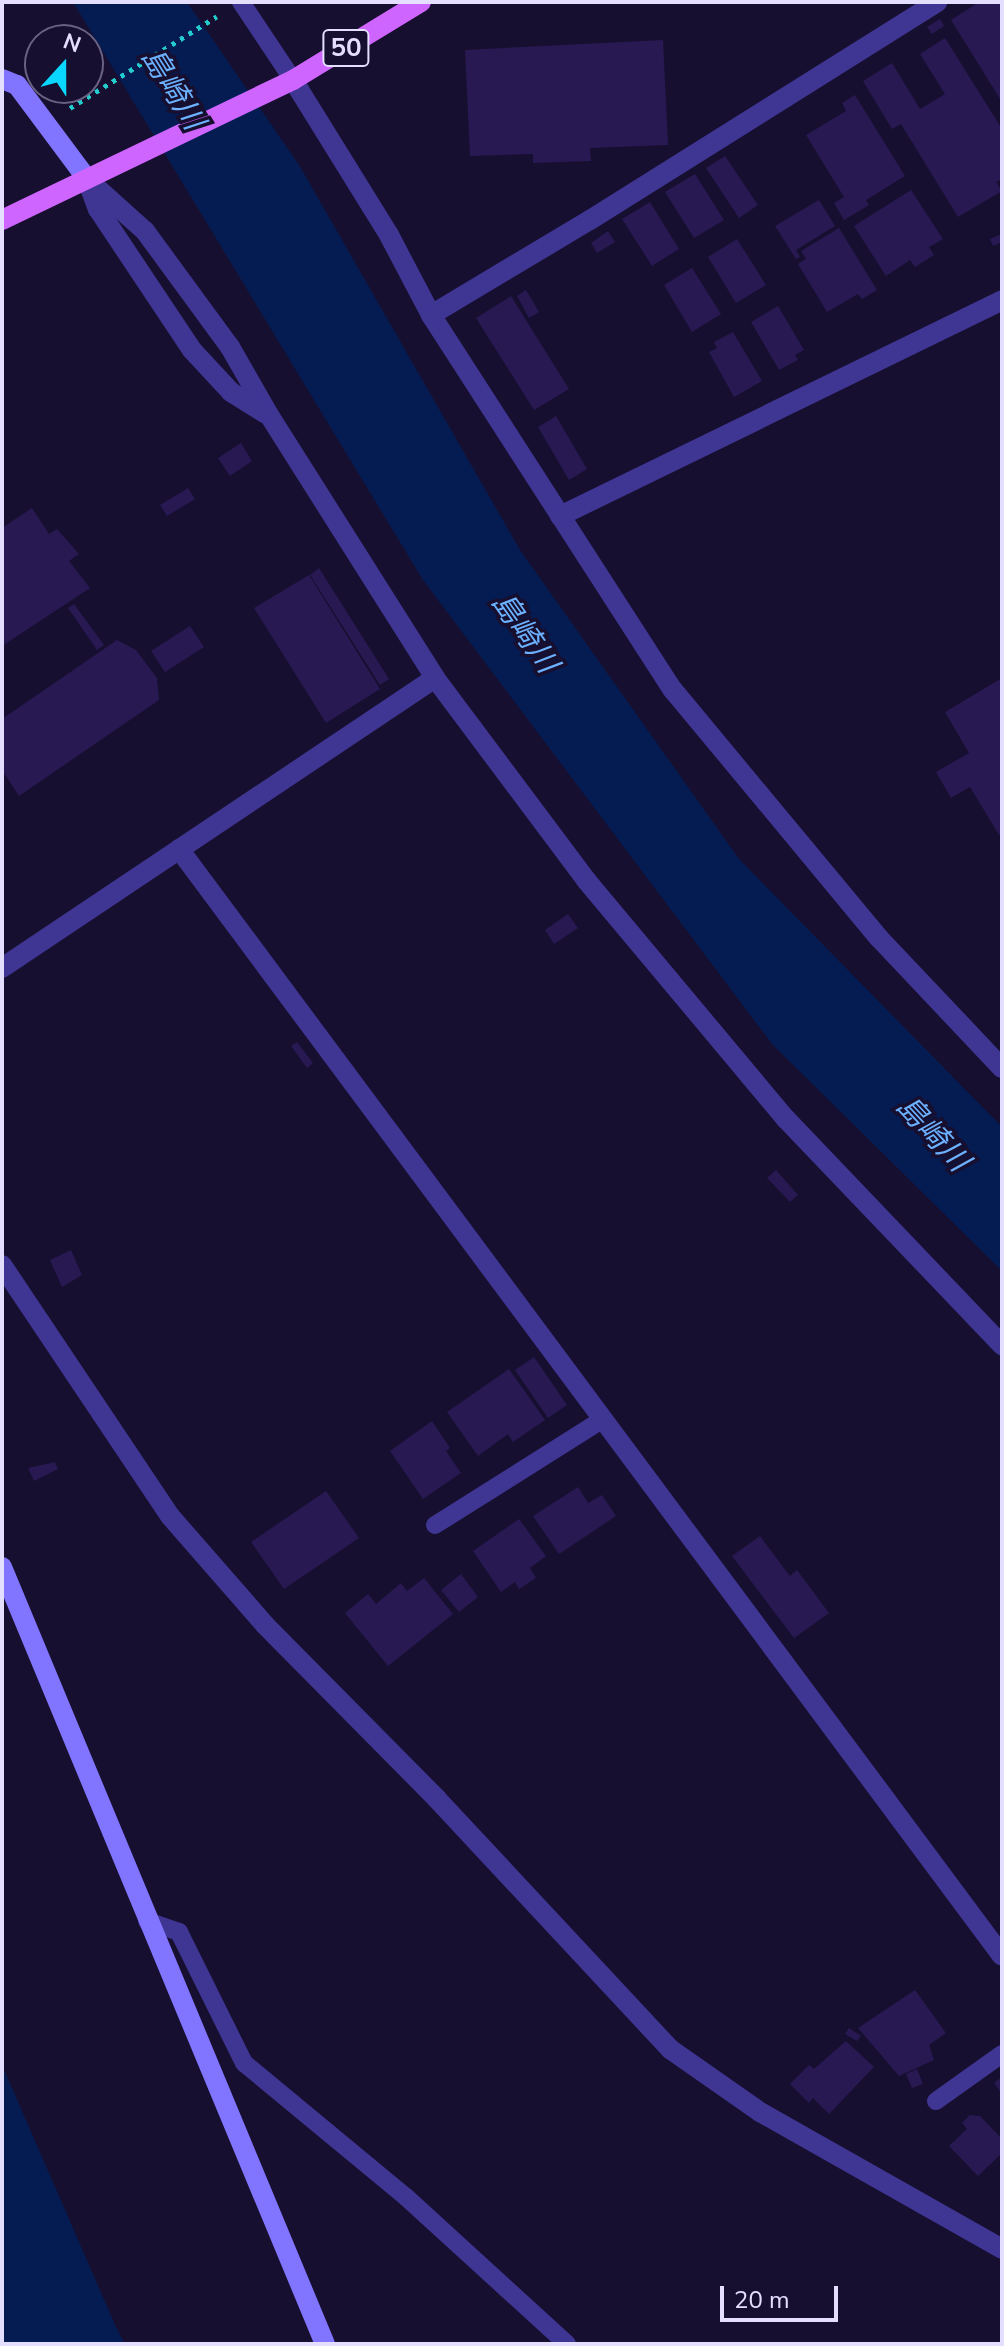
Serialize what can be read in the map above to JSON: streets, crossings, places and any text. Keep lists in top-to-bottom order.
{
  "streets": {
    "main road": ["50"]
  },
  "water": ["島崎川"],
  "scale_bar": "20 m",
  "north": "top"
}
